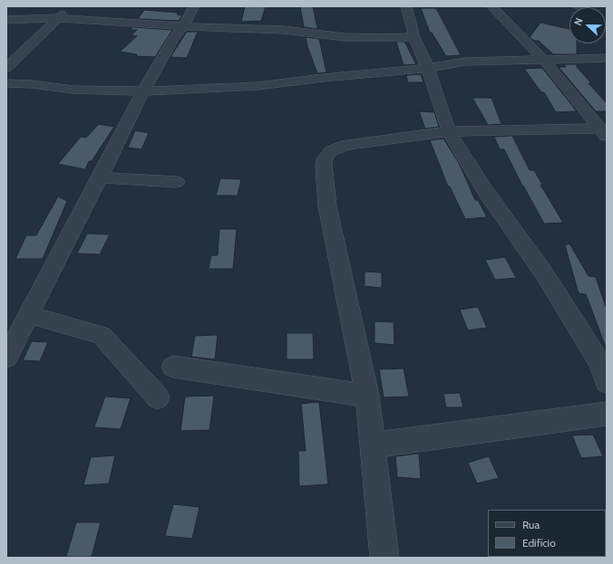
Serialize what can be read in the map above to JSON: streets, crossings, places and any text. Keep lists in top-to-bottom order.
{
  "legend": ["Rua", "Edifício"],
  "north": "left"
}
